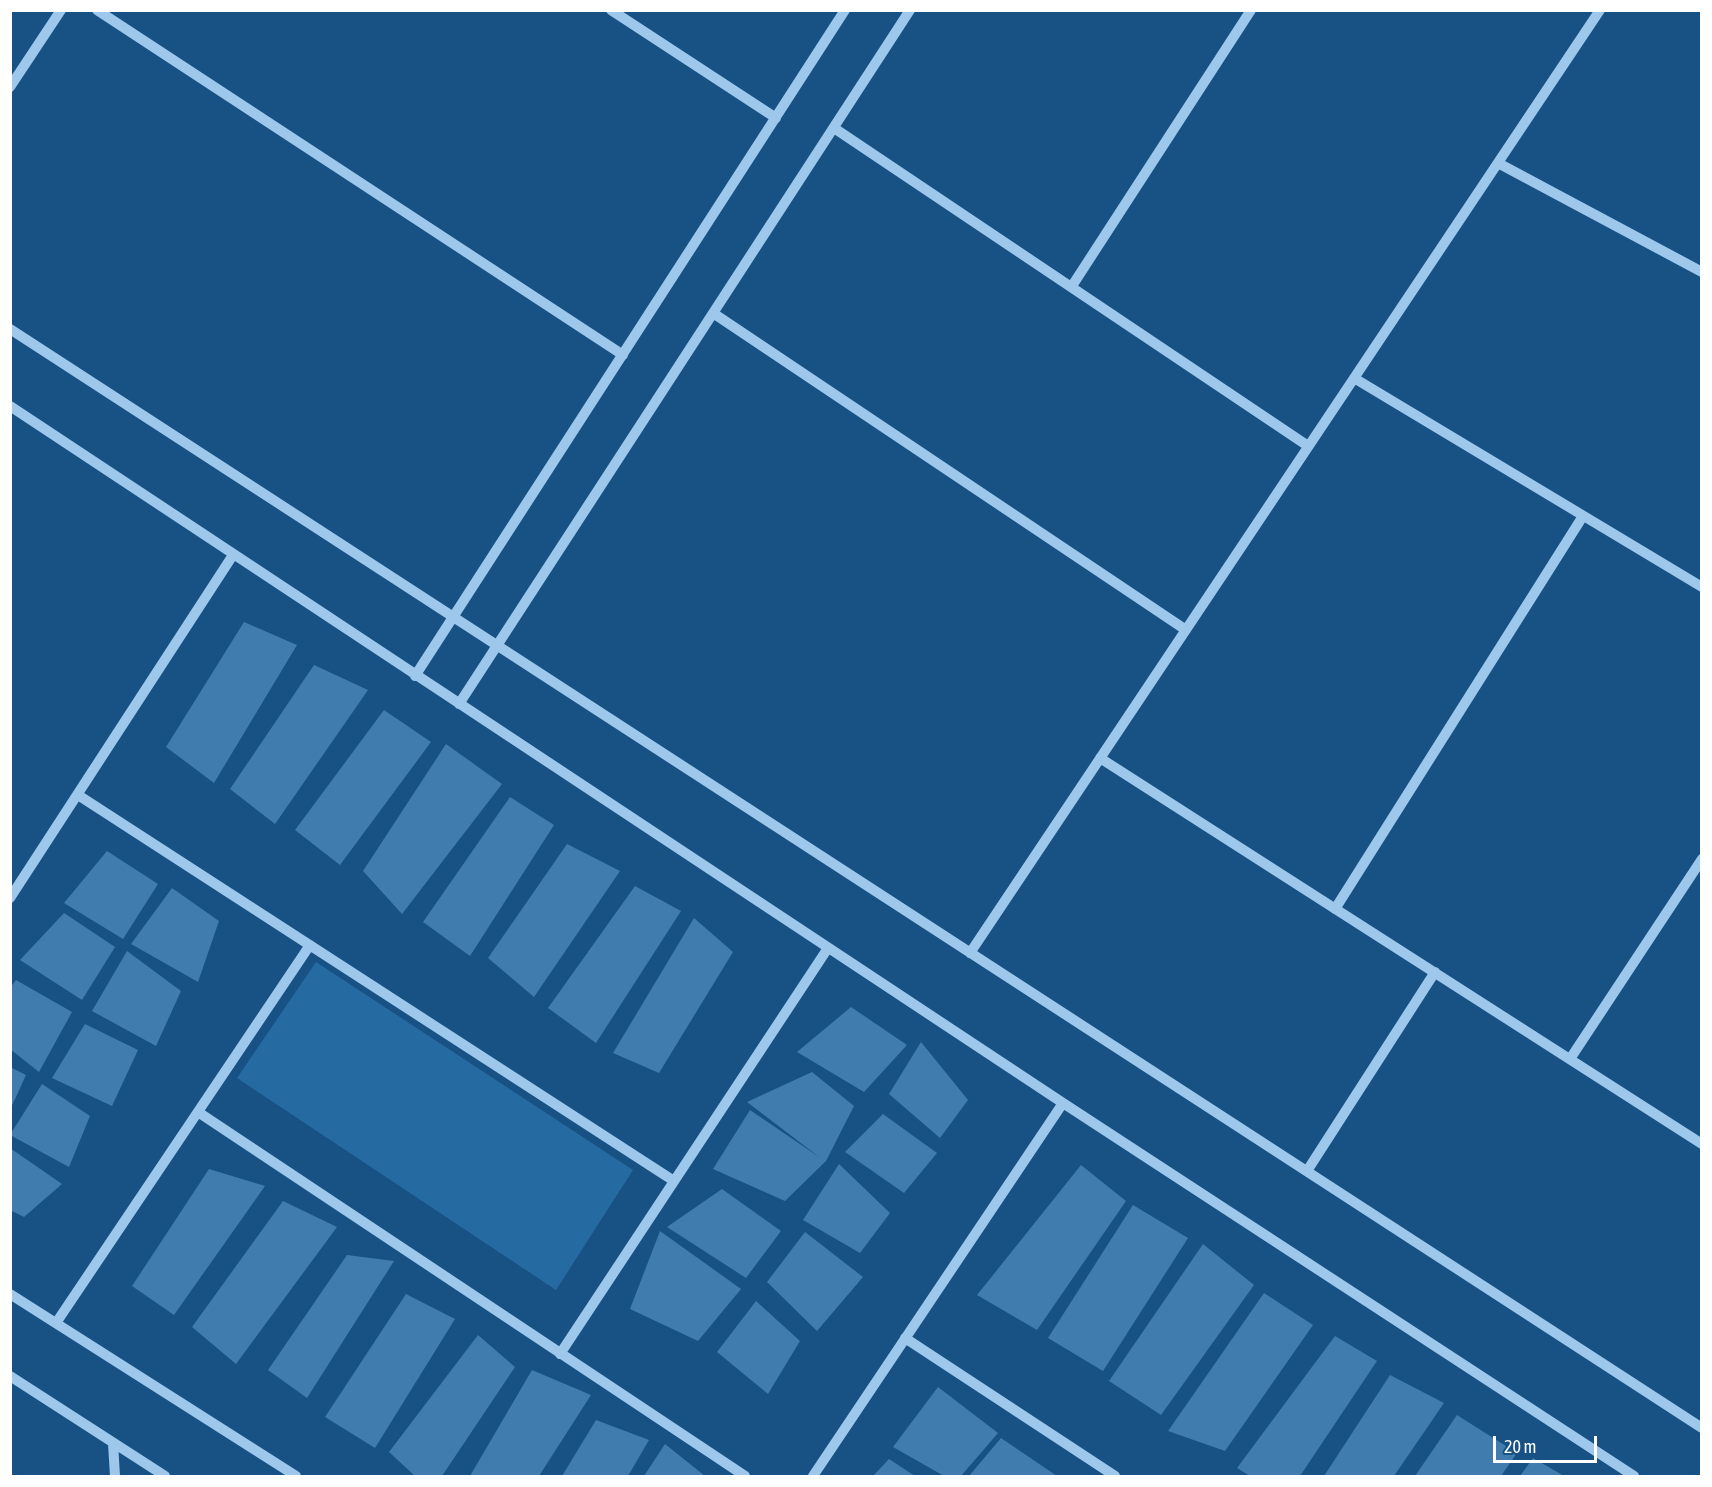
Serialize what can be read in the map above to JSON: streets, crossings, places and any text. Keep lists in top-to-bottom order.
{
  "scale_bar": "20 m"
}
